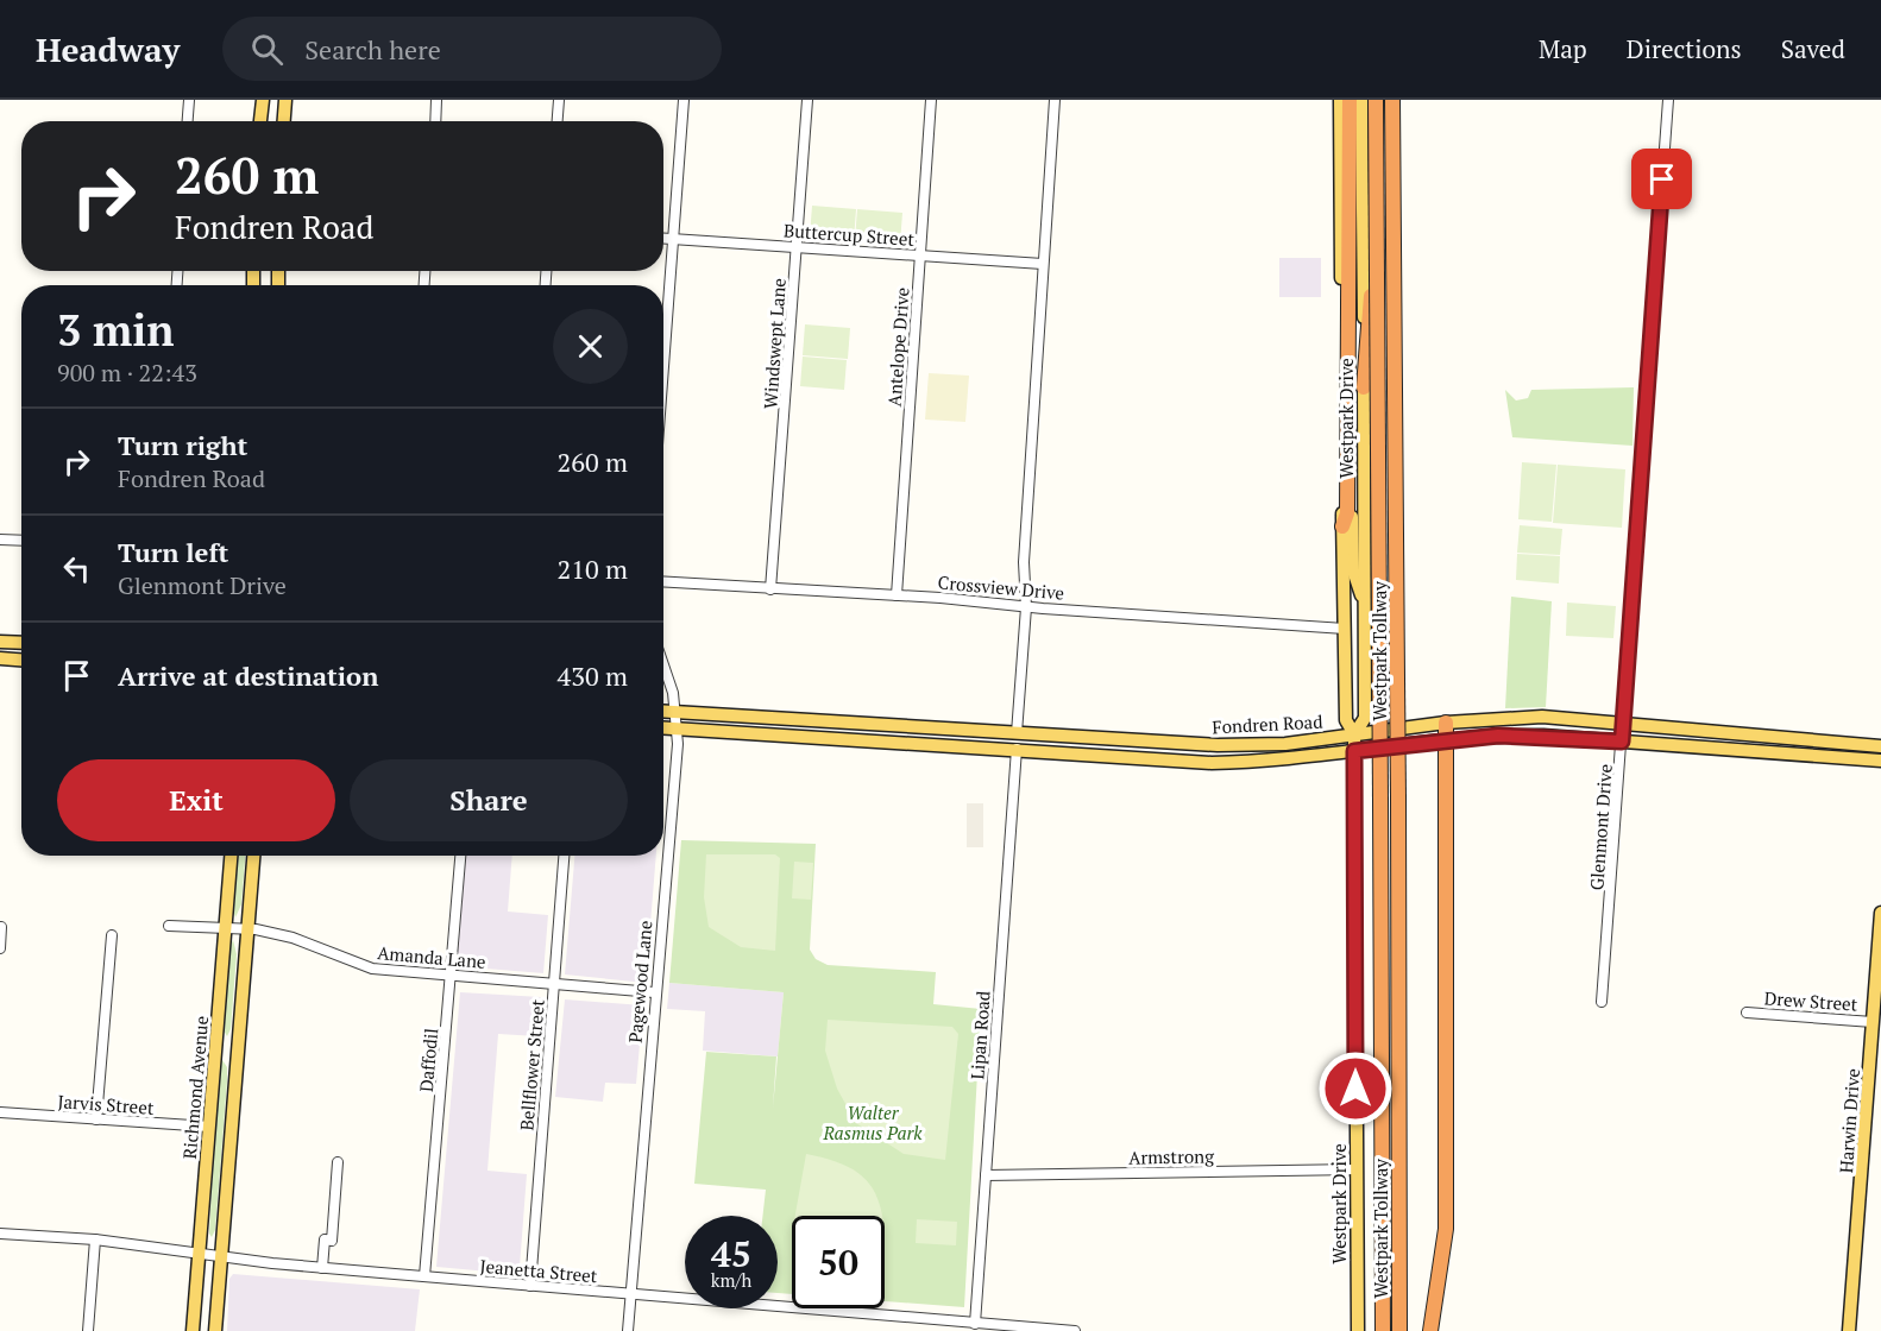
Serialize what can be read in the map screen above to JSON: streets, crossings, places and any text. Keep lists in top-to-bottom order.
{
  "streets": {
    "highway": ["Westpark Tollway"],
    "main road": [
      "Westpark Drive",
      "Fondren Road",
      "Richmond Avenue",
      "Harwin Drive"
    ],
    "street": [
      "Buttercup Street",
      "Windswept Lane",
      "Antelope Drive",
      "Crossview Drive",
      "Glenmont Drive",
      "Amanda Lane",
      "Pagewood Lane",
      "Drew Street",
      "Lipan Road",
      "Daffodil",
      "Bellflower Street",
      "Jarvis Street",
      "Armstrong",
      "Jeanetta Street"
    ]
  },
  "crossings": [
    ["Buttercup Street", "Windswept Lane"],
    ["Buttercup Street", "Antelope Drive"],
    ["Windswept Lane", "Crossview Drive"],
    ["Antelope Drive", "Crossview Drive"],
    ["Westpark Drive", "Crossview Drive"],
    ["Westpark Drive", "Fondren Road"],
    ["Westpark Drive", "Armstrong"],
    ["Fondren Road", "Glenmont Drive"],
    ["Fondren Road", "Pagewood Lane"],
    ["Fondren Road", "Lipan Road"],
    ["Amanda Lane", "Pagewood Lane"],
    ["Amanda Lane", "Daffodil"],
    ["Amanda Lane", "Bellflower Street"],
    ["Amanda Lane", "Richmond Avenue"],
    ["Pagewood Lane", "Jeanetta Street"],
    ["Drew Street", "Harwin Drive"],
    ["Lipan Road", "Armstrong"],
    ["Lipan Road", "Jeanetta Street"],
    ["Daffodil", "Jeanetta Street"],
    ["Bellflower Street", "Jeanetta Street"],
    ["Richmond Avenue", "Jarvis Street"],
    ["Richmond Avenue", "Jeanetta Street"]
  ],
  "parks": ["Walter Rasmus Park"],
  "page": {
    "header": "Headway",
    "search": "Search here",
    "nav": ["Map", "Directions", "Saved"],
    "turn": ["260 m", "Fondren Road"],
    "heading": ["3 min", "900 m · 22:43"],
    "list": [
      {
        "name": "Turn right",
        "note": "Fondren Road",
        "value": "260 m"
      },
      {
        "name": "Turn left",
        "note": "Glenmont Drive",
        "value": "210 m"
      },
      {
        "name": "Arrive at destination",
        "value": "430 m"
      }
    ],
    "buttons": ["Exit", "Share"],
    "speed": "45 km/h",
    "limit": "50"
  }
}
